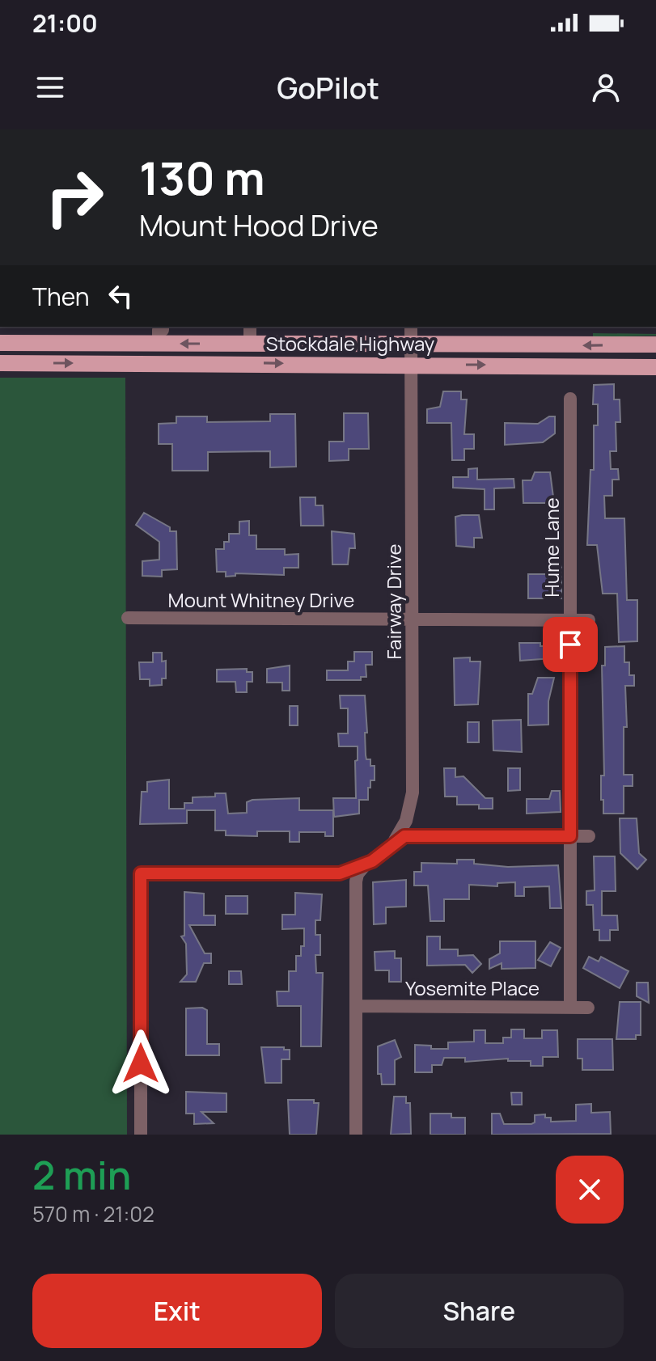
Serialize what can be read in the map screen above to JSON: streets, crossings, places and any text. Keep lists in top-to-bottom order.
{
  "streets": {
    "main road": ["Stockdale Highway"],
    "street": [
      "Hume Lane",
      "Mount Whitney Drive",
      "Fairway Drive",
      "Yosemite Place"
    ]
  },
  "crossings": [
    ["Stockdale Highway", "Fairway Drive"],
    ["Hume Lane", "Mount Whitney Drive"],
    ["Hume Lane", "Yosemite Place"],
    ["Mount Whitney Drive", "Fairway Drive"]
  ],
  "page": {
    "status": "21:00",
    "header": "GoPilot",
    "turn": ["130 m", "Mount Hood Drive"],
    "then": "Then",
    "heading": ["2 min", "570 m · 21:02"],
    "buttons": ["Exit", "Share"]
  }
}
